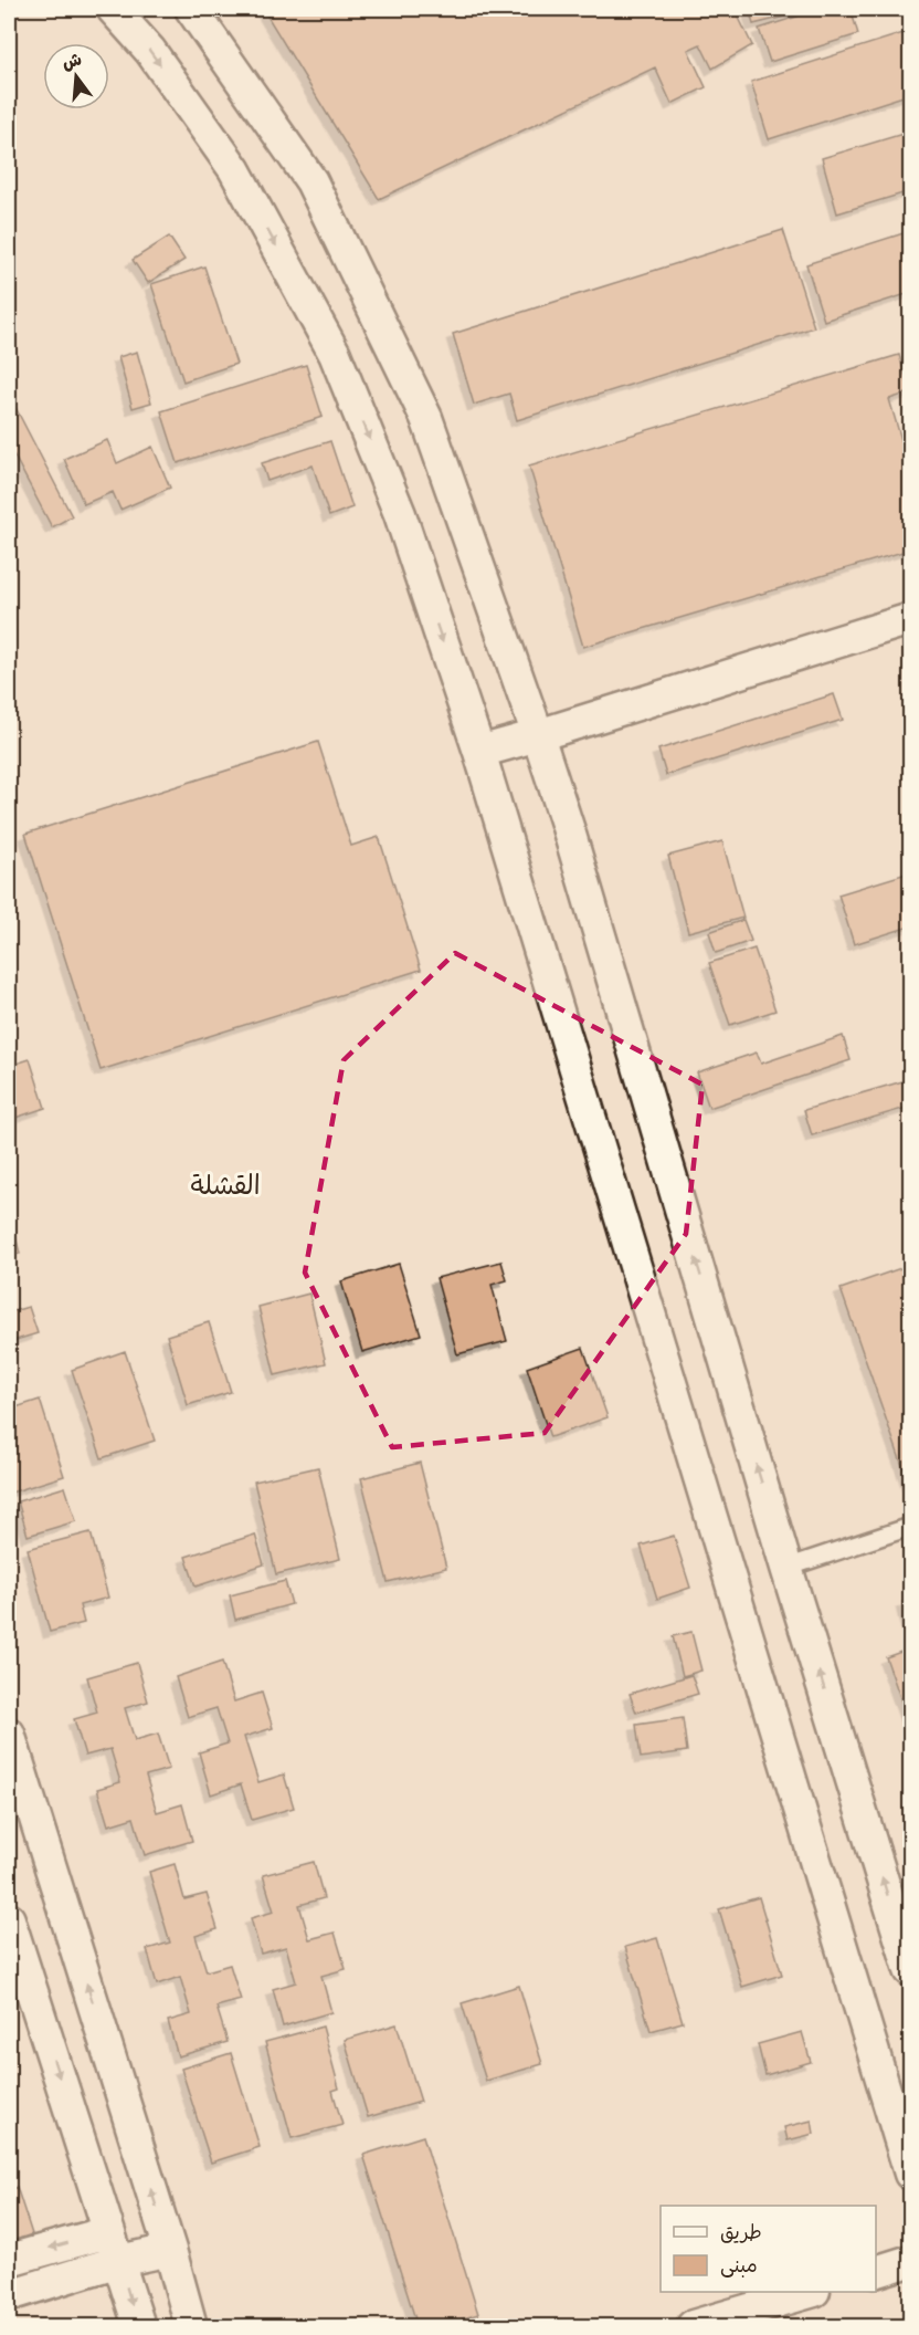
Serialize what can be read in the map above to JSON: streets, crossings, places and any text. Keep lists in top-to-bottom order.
{
  "districts": ["القشلة"],
  "legend": ["طريق", "مبنى"],
  "north": "top"
}
